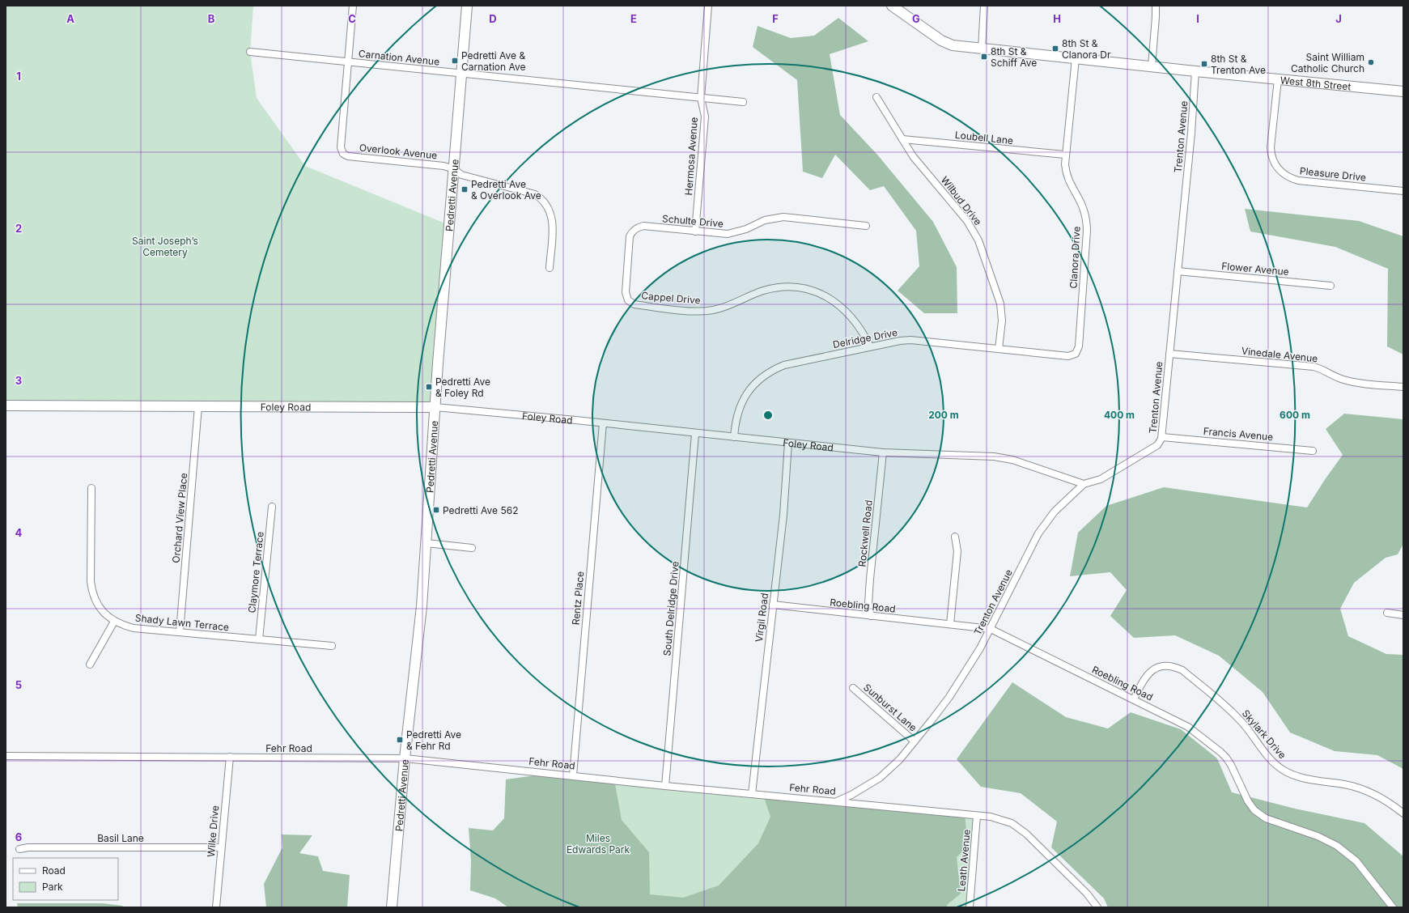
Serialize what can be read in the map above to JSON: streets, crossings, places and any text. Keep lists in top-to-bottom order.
{
  "streets": {
    "street": [
      "Carnation Avenue",
      "West 8th Street",
      "Trenton Avenue",
      "Loubell Lane",
      "Overlook Avenue",
      "Hermosa Avenue",
      "Pleasure Drive",
      "Pedretti Avenue",
      "Wilbud Drive",
      "Schulte Drive",
      "Clanora Drive",
      "Flower Avenue",
      "Cappel Drive",
      "Delridge Drive",
      "Vinedale Avenue",
      "Foley Road",
      "Francis Avenue",
      "Orchard View Place",
      "Rockwell Road",
      "Claymore Terrace",
      "Rentz Place",
      "Roebling Road",
      "South Delridge Drive",
      "Virgil Road",
      "Shady Lawn Terrace",
      "Sunburst Lane",
      "Skylark Drive",
      "Fehr Road",
      "Wilke Drive",
      "Basil Lane",
      "Leath Avenue"
    ]
  },
  "crossings": [
    ["Carnation Avenue", "Overlook Avenue"],
    ["Carnation Avenue", "Hermosa Avenue"],
    ["Carnation Avenue", "Pedretti Avenue"],
    ["West 8th Street", "Trenton Avenue"],
    ["West 8th Street", "Pleasure Drive"],
    ["West 8th Street", "Clanora Drive"],
    ["Trenton Avenue", "Flower Avenue"],
    ["Trenton Avenue", "Vinedale Avenue"],
    ["Trenton Avenue", "Foley Road"],
    ["Trenton Avenue", "Francis Avenue"],
    ["Trenton Avenue", "Roebling Road"],
    ["Trenton Avenue", "Sunburst Lane"],
    ["Trenton Avenue", "Fehr Road"],
    ["Loubell Lane", "Wilbud Drive"],
    ["Loubell Lane", "Clanora Drive"],
    ["Overlook Avenue", "Pedretti Avenue"],
    ["Hermosa Avenue", "Schulte Drive"],
    ["Pedretti Avenue", "Foley Road"],
    ["Pedretti Avenue", "Fehr Road"],
    ["Wilbud Drive", "Delridge Drive"],
    ["Schulte Drive", "Cappel Drive"],
    ["Clanora Drive", "Delridge Drive"],
    ["Cappel Drive", "Delridge Drive"],
    ["Delridge Drive", "Foley Road"],
    ["Foley Road", "Orchard View Place"],
    ["Foley Road", "Rockwell Road"],
    ["Foley Road", "Rentz Place"],
    ["Foley Road", "South Delridge Drive"],
    ["Foley Road", "Virgil Road"],
    ["Orchard View Place", "Shady Lawn Terrace"],
    ["Rockwell Road", "Roebling Road"],
    ["Claymore Terrace", "Shady Lawn Terrace"],
    ["Rentz Place", "Fehr Road"],
    ["Roebling Road", "Virgil Road"],
    ["Roebling Road", "Skylark Drive"],
    ["South Delridge Drive", "Fehr Road"],
    ["Virgil Road", "Fehr Road"],
    ["Fehr Road", "Wilke Drive"],
    ["Fehr Road", "Leath Avenue"],
    ["Wilke Drive", "Basil Lane"]
  ],
  "parks": ["Saint Joseph’s Cemetery", "Miles Edwards Park"],
  "places": {
    "transit": [
      "8th St & Clanora Dr",
      "8th St & Schiff Ave",
      "Pedretti Ave & Carnation Ave",
      "8th St & Trenton Ave",
      "Pedretti Ave & Overlook Ave",
      "Pedretti Ave & Foley Rd",
      "Pedretti Ave 562",
      "Pedretti Ave & Fehr Rd"
    ],
    "other": ["Saint William Catholic Church"]
  },
  "legend": ["Road", "Park"],
  "grid": {
    "columns": [
      "A",
      "B",
      "C",
      "D",
      "E",
      "F",
      "G",
      "H",
      "I",
      "J"
    ],
    "rows": [
      "1",
      "2",
      "3",
      "4",
      "5",
      "6"
    ]
  },
  "rings": ["200 m", "400 m", "600 m"]
}
